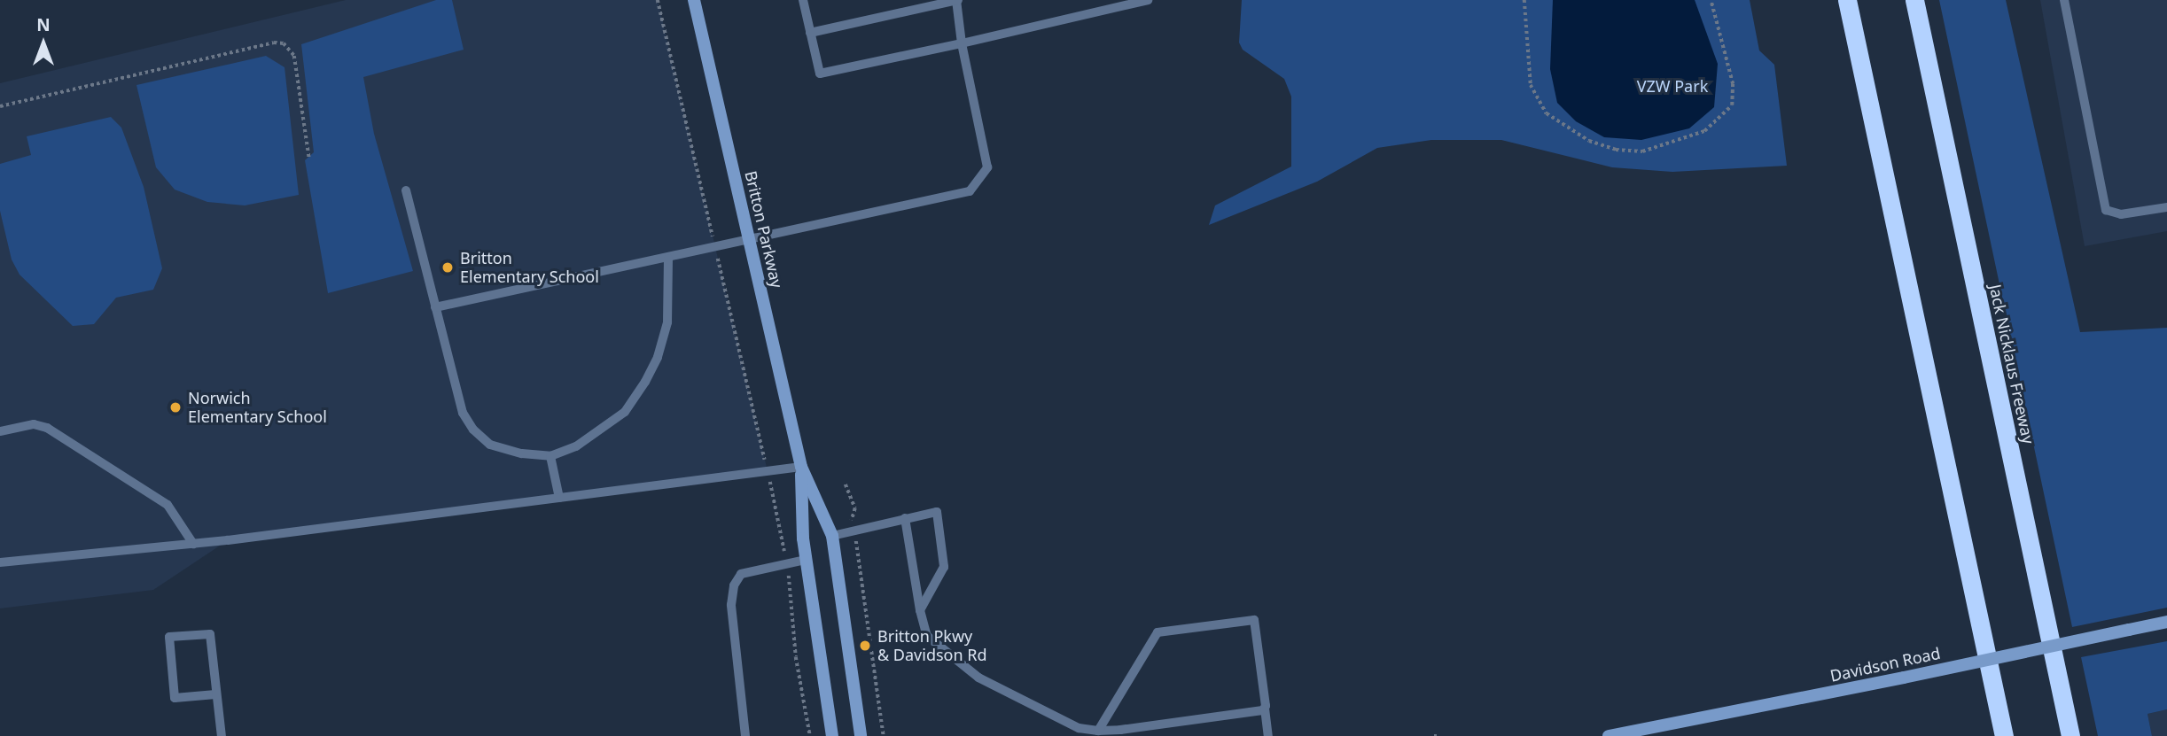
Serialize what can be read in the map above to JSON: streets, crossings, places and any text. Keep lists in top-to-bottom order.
{
  "streets": {
    "highway": ["Jack Nicklaus Freeway"],
    "main road": ["Britton Parkway", "Davidson Road"]
  },
  "parks": ["VZW Park"],
  "places": ["Britton Elementary School", "Norwich Elementary School", "Britton Pkwy & Davidson Rd"],
  "north": "top"
}
